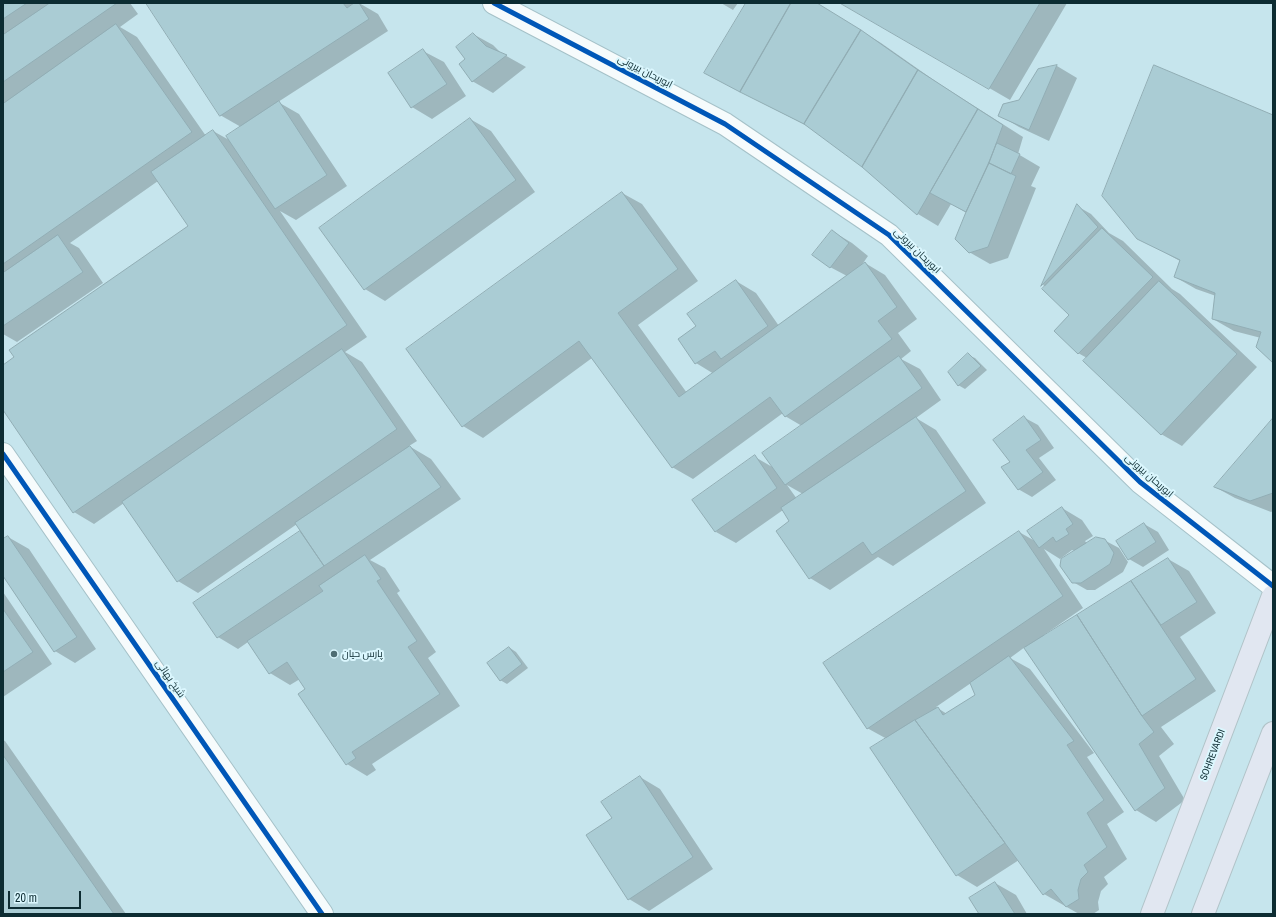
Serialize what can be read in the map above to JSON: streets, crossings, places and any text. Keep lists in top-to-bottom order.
{
  "streets": {
    "main road": ["SOHREVARDI"],
    "street": ["ابوریحان بیرونی", "شیخ بهائی"]
  },
  "places": ["پارس حیان"],
  "scale_bar": "20 m"
}
